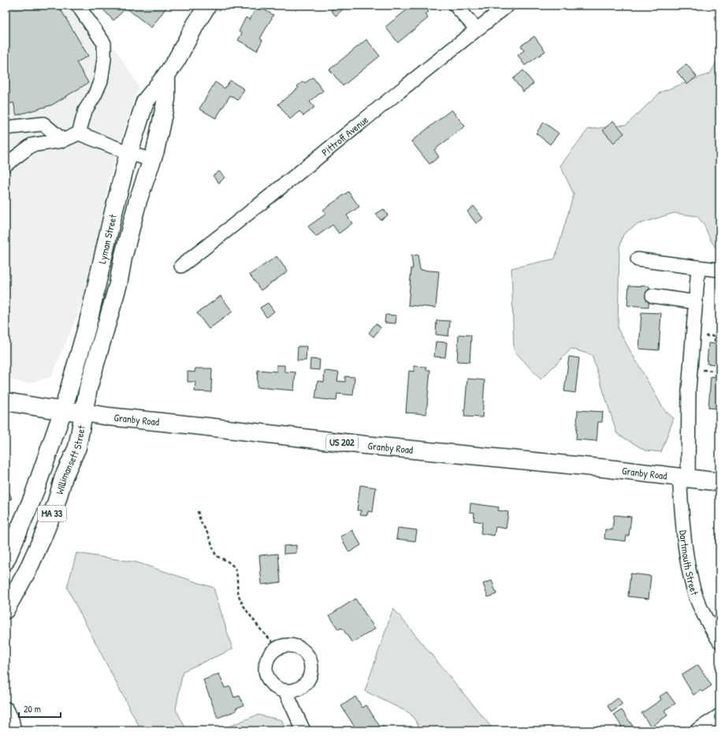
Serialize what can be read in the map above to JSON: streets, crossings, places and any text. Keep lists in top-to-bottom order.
{
  "streets": {
    "main road": [
      "Lyman Street",
      "Granby Road",
      "US 202",
      "Willimansett Street",
      "MA 33"
    ],
    "street": ["Pittroff Avenue", "Dartmouth Street"]
  },
  "crossings": [
    ["Lyman Street", "Granby Road"],
    ["Lyman Street", "Willimansett Street"],
    ["Lyman Street", "MA 33"],
    ["Granby Road", "Willimansett Street"],
    ["Granby Road", "MA 33"],
    ["Granby Road", "Dartmouth Street"]
  ],
  "scale_bar": "20 m"
}
